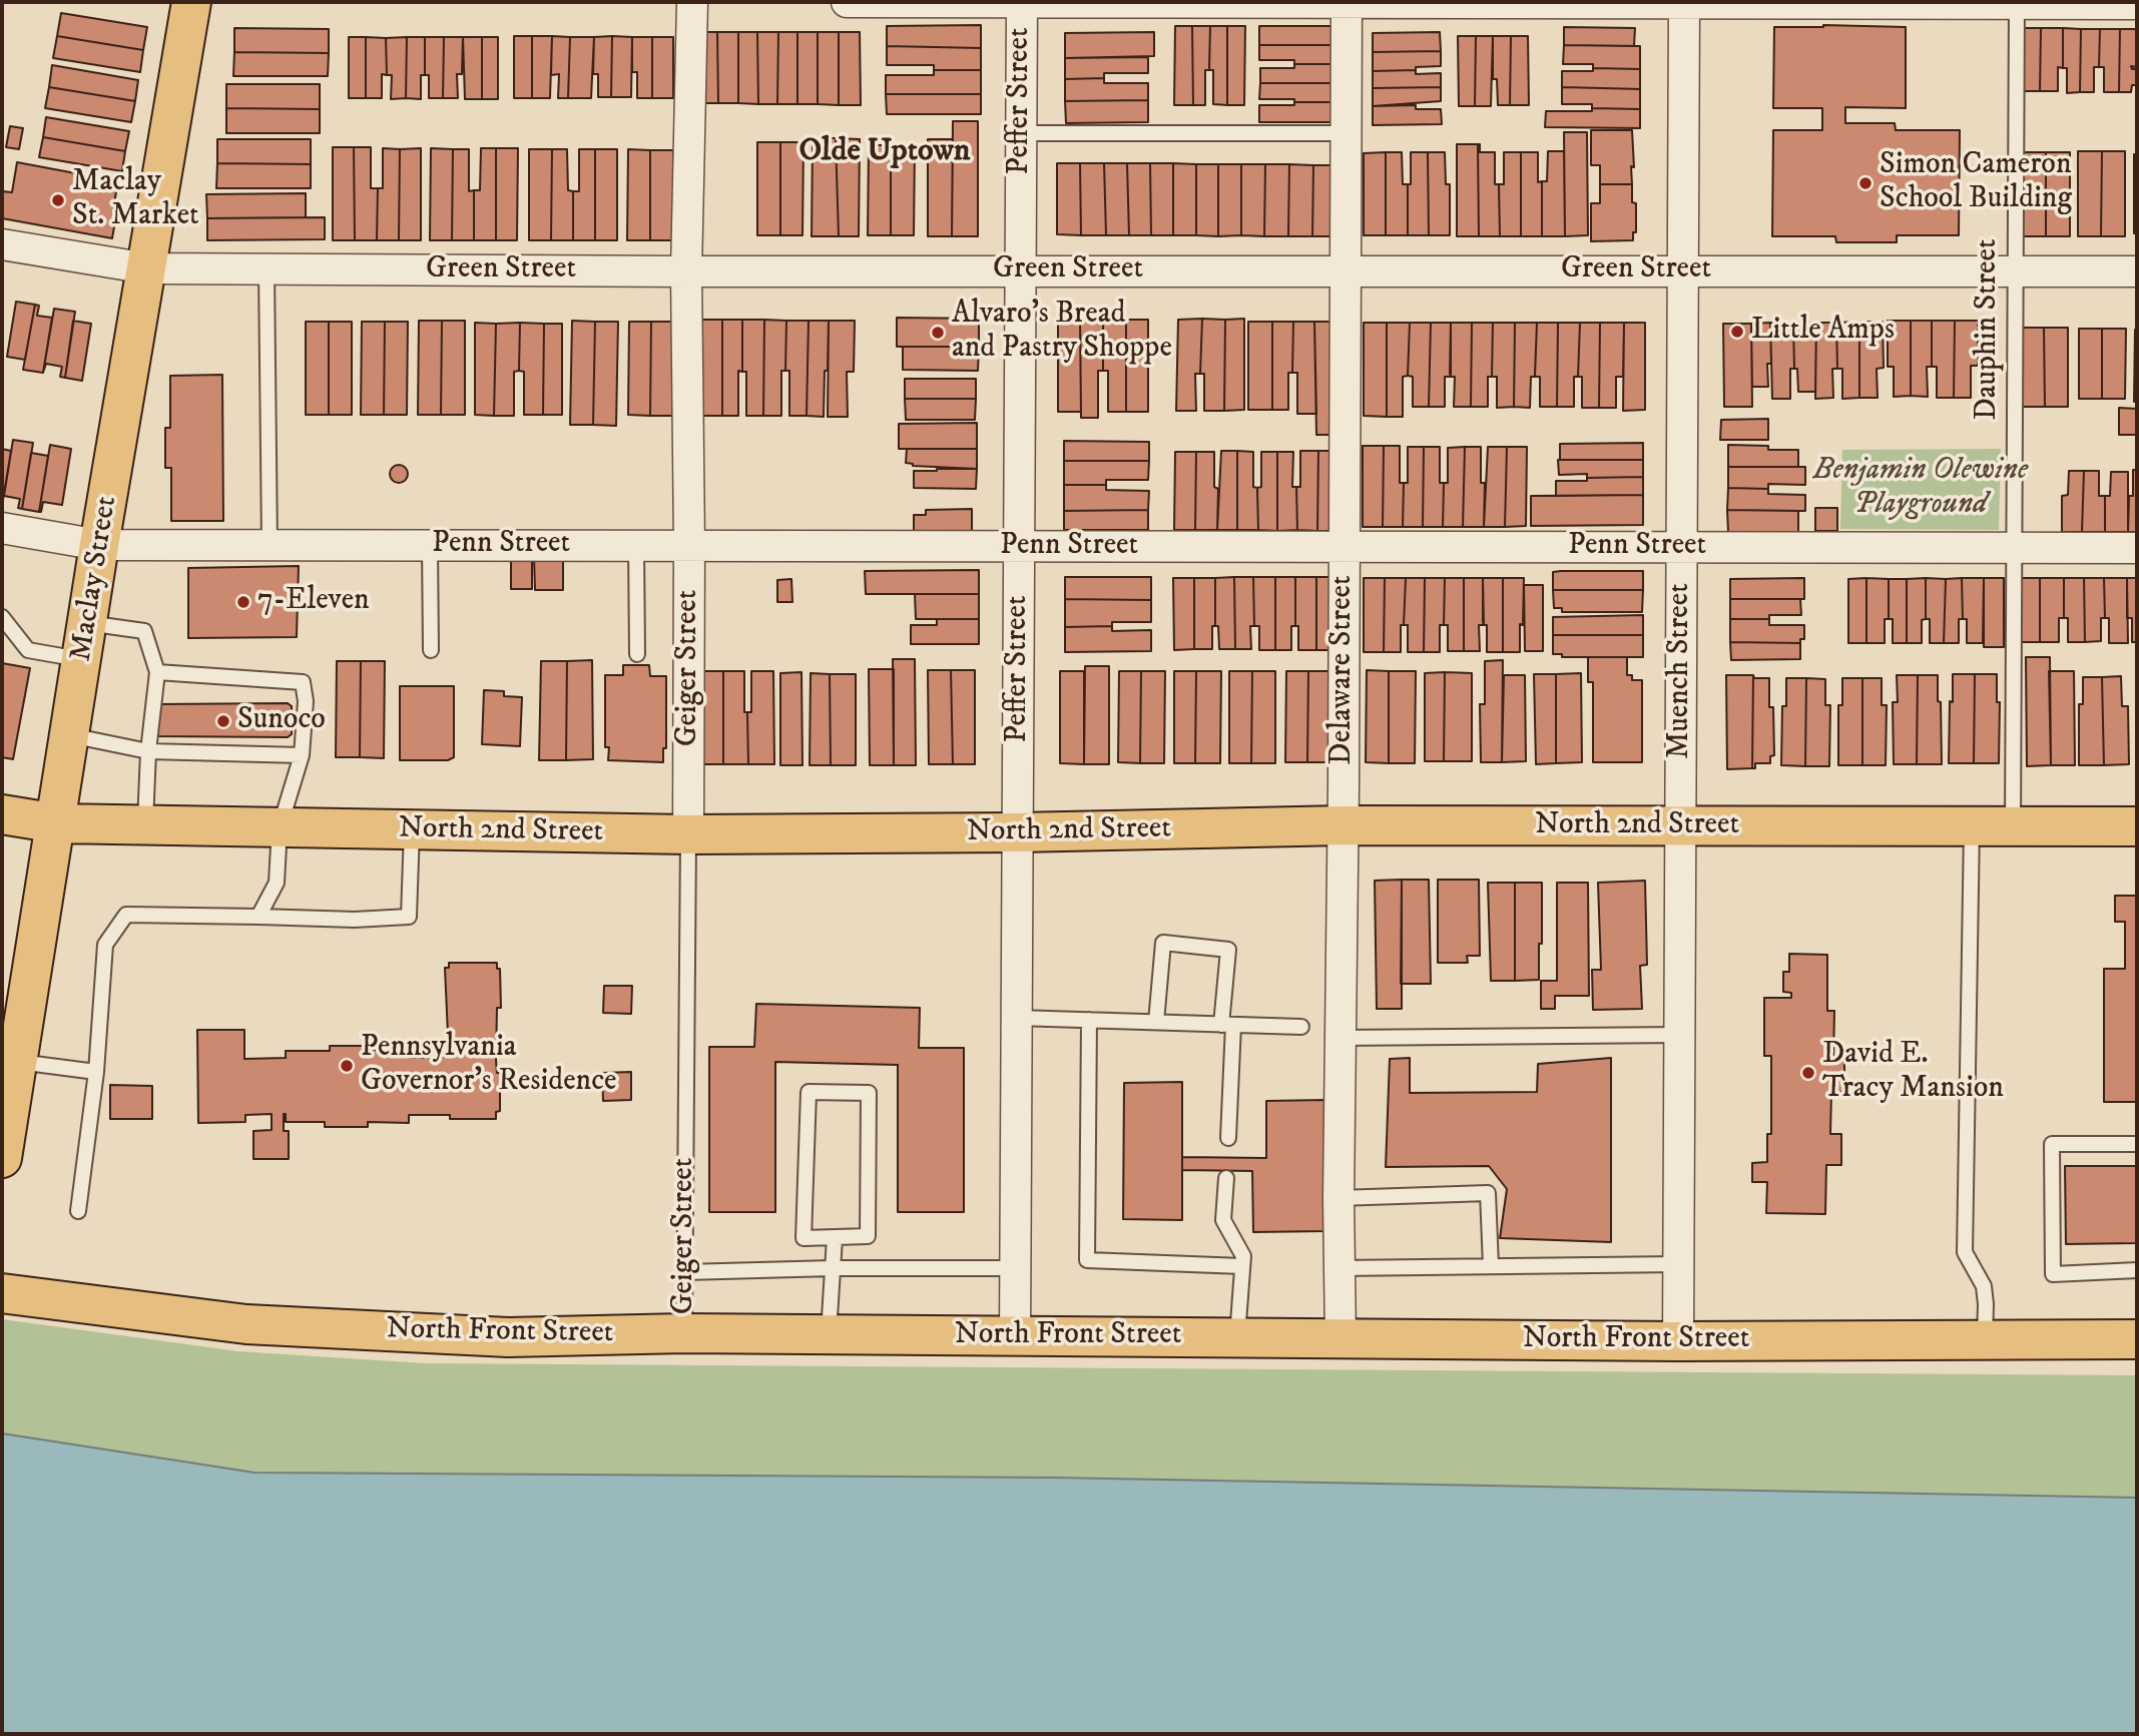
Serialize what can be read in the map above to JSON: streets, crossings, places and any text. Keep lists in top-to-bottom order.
{
  "streets": {
    "main road": ["Maclay Street", "North 2nd Street", "North Front Street"],
    "street": [
      "Peffer Street",
      "Green Street",
      "Penn Street",
      "Geiger Street",
      "Delaware Street",
      "Muench Street"
    ],
    "lane": ["Dauphin Street"]
  },
  "crossings": [
    ["Peffer Street", "Green Street"],
    ["Peffer Street", "Penn Street"],
    ["Peffer Street", "North 2nd Street"],
    ["Peffer Street", "North Front Street"],
    ["Green Street", "Dauphin Street"],
    ["Green Street", "Maclay Street"],
    ["Green Street", "Geiger Street"],
    ["Green Street", "Delaware Street"],
    ["Green Street", "Muench Street"],
    ["Dauphin Street", "Penn Street"],
    ["Dauphin Street", "North 2nd Street"],
    ["Penn Street", "Maclay Street"],
    ["Penn Street", "Geiger Street"],
    ["Penn Street", "Delaware Street"],
    ["Penn Street", "Muench Street"],
    ["Maclay Street", "North 2nd Street"],
    ["Geiger Street", "North 2nd Street"],
    ["Geiger Street", "North Front Street"],
    ["Delaware Street", "North 2nd Street"],
    ["Delaware Street", "North Front Street"],
    ["Muench Street", "North 2nd Street"],
    ["Muench Street", "North Front Street"]
  ],
  "districts": ["Olde Uptown"],
  "parks": ["Benjamin Olewine Playground"],
  "places": [
    "Simon Cameron School Building",
    "Maclay St. Market",
    "Little Amps",
    "Alvaro's Bread and Pastry Shoppe",
    "7-Eleven",
    "Sunoco",
    "Pennsylvania Governor's Residence",
    "David E. Tracy Mansion"
  ]
}
